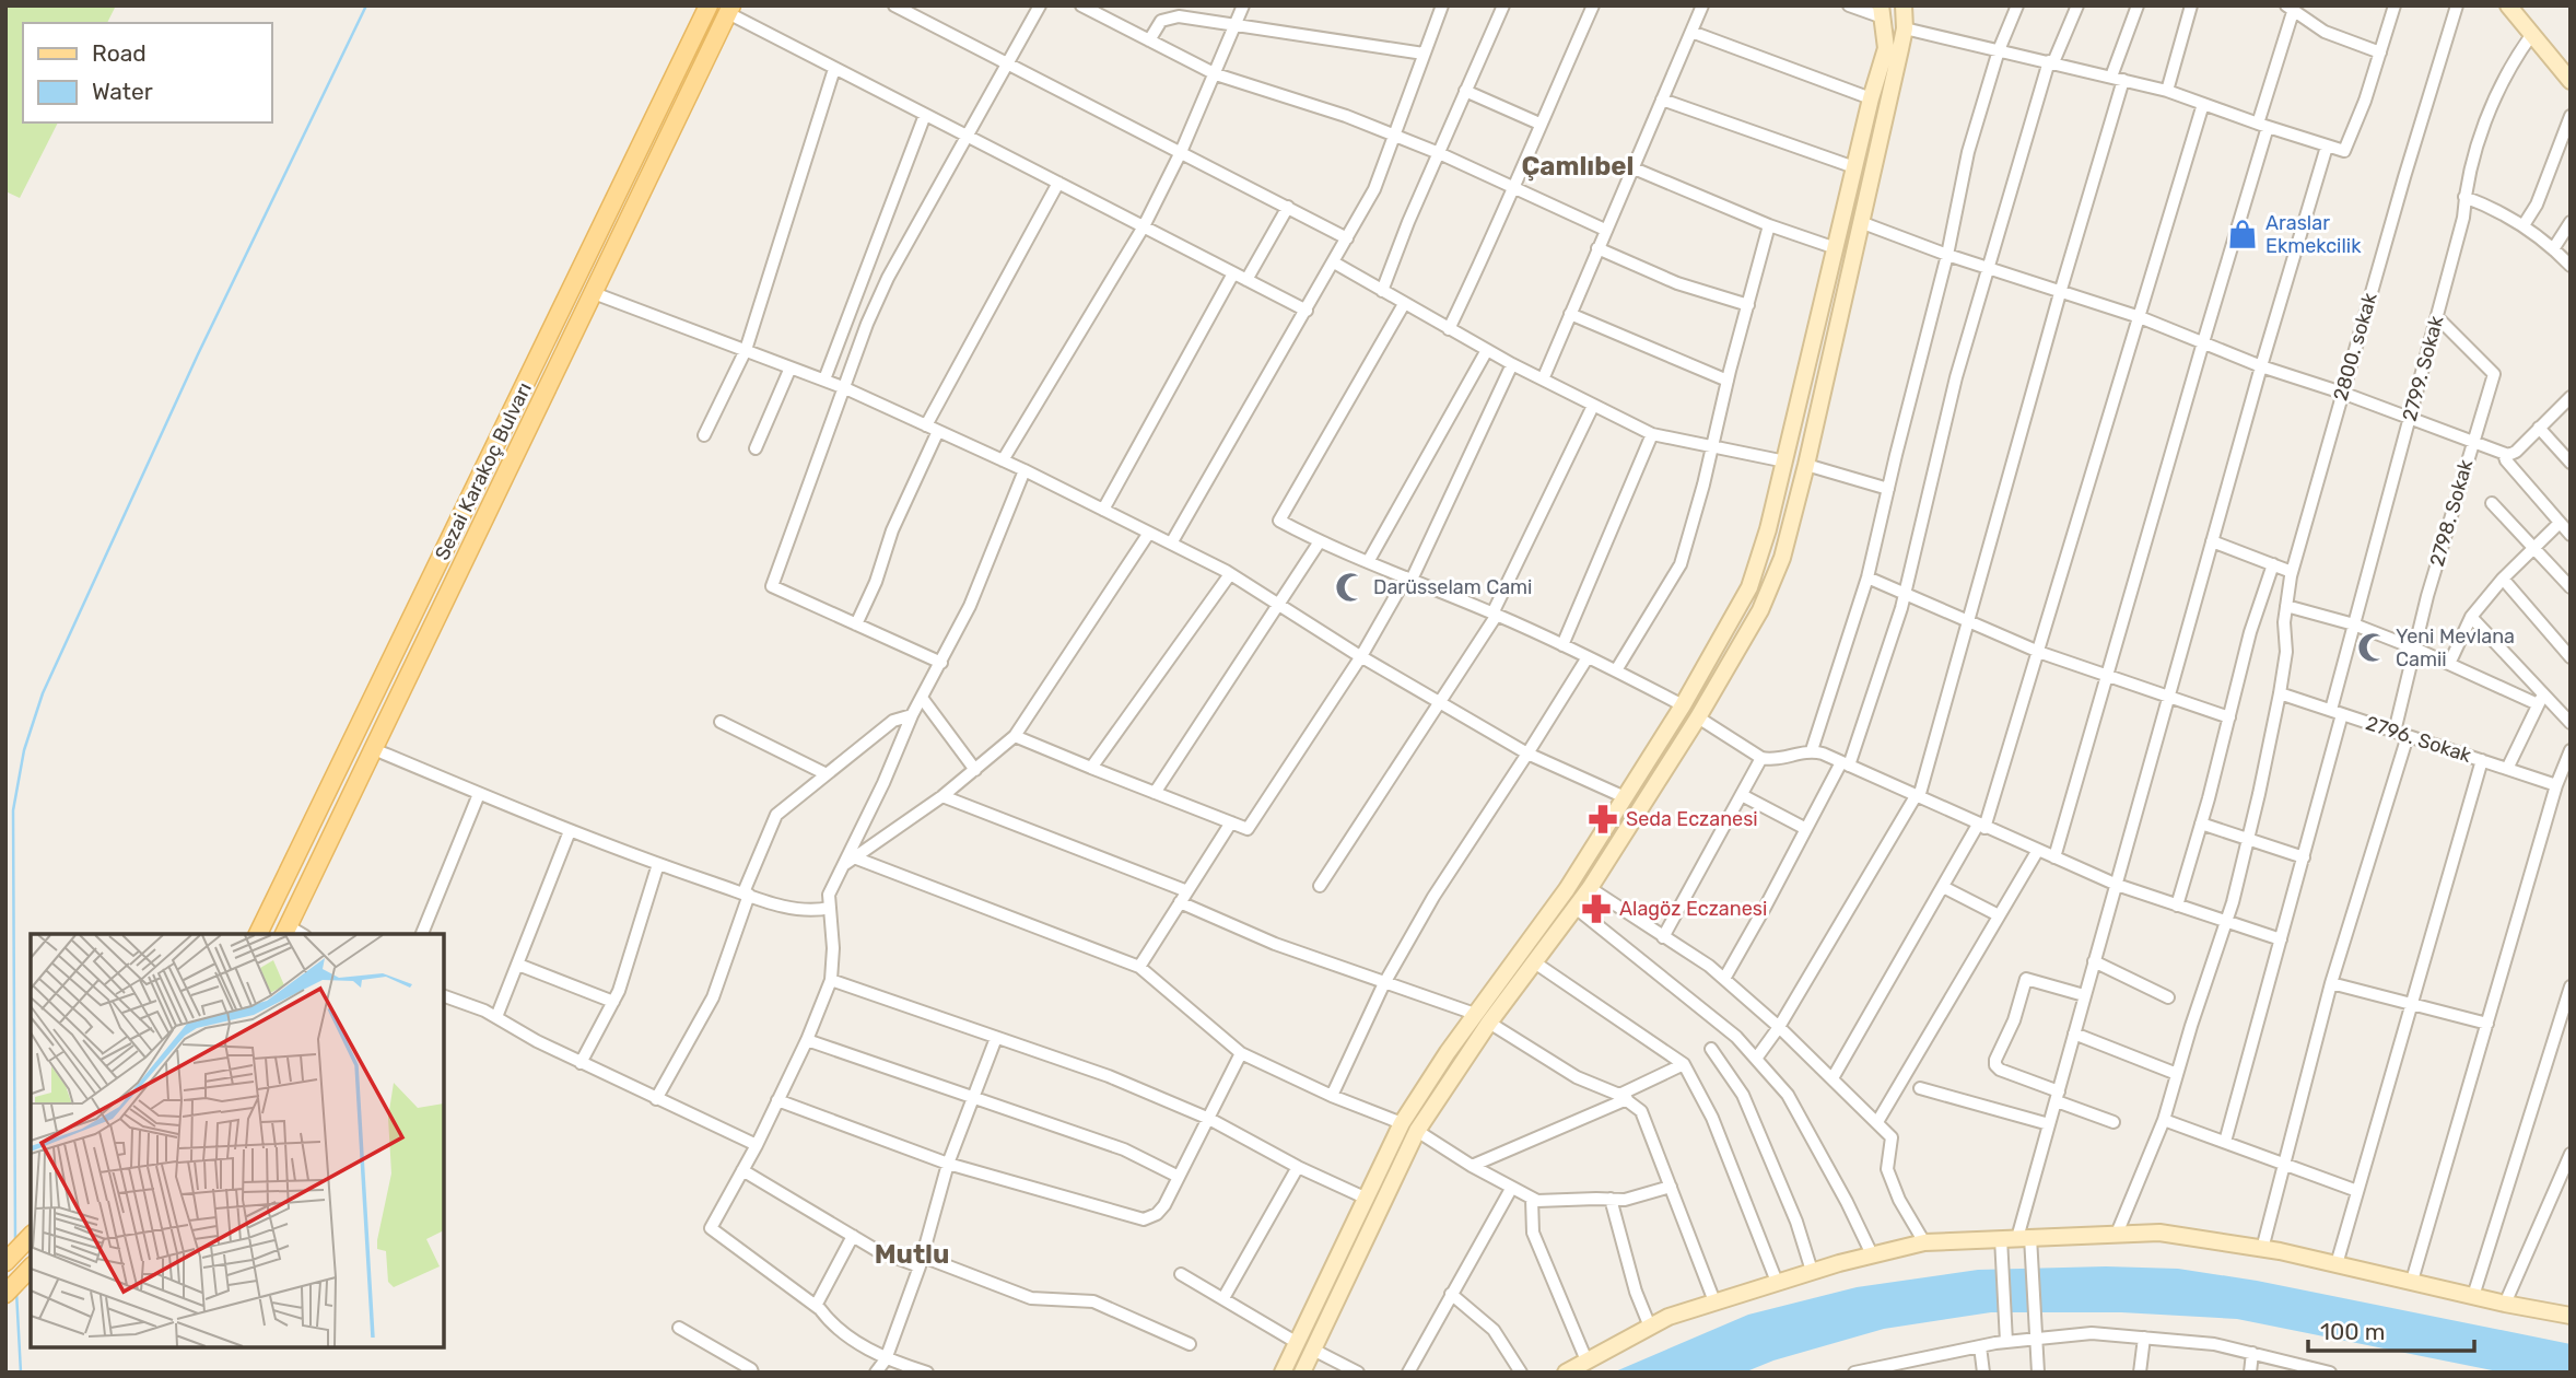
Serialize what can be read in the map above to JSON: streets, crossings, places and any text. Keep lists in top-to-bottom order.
{
  "streets": {
    "main road": ["Sezai Karakoç Bulvarı"],
    "street": [
      "2800. sokak",
      "2799. Sokak",
      "2798. Sokak",
      "2796. Sokak"
    ]
  },
  "crossings": [
    ["2800. sokak", "2796. Sokak"],
    ["2799. Sokak", "2798. Sokak"],
    ["2799. Sokak", "2796. Sokak"],
    ["2798. Sokak", "2796. Sokak"]
  ],
  "districts": ["Çamlıbel", "Mutlu"],
  "places": {
    "shop": ["Araslar Ekmekcilik"],
    "mosque": ["Darüsselam Cami", "Yeni Mevlana Camii"],
    "pharmacy": ["Seda Eczanesi", "Alagöz Eczanesi"]
  },
  "legend": ["Road", "Water"],
  "scale_bar": "100 m"
}
